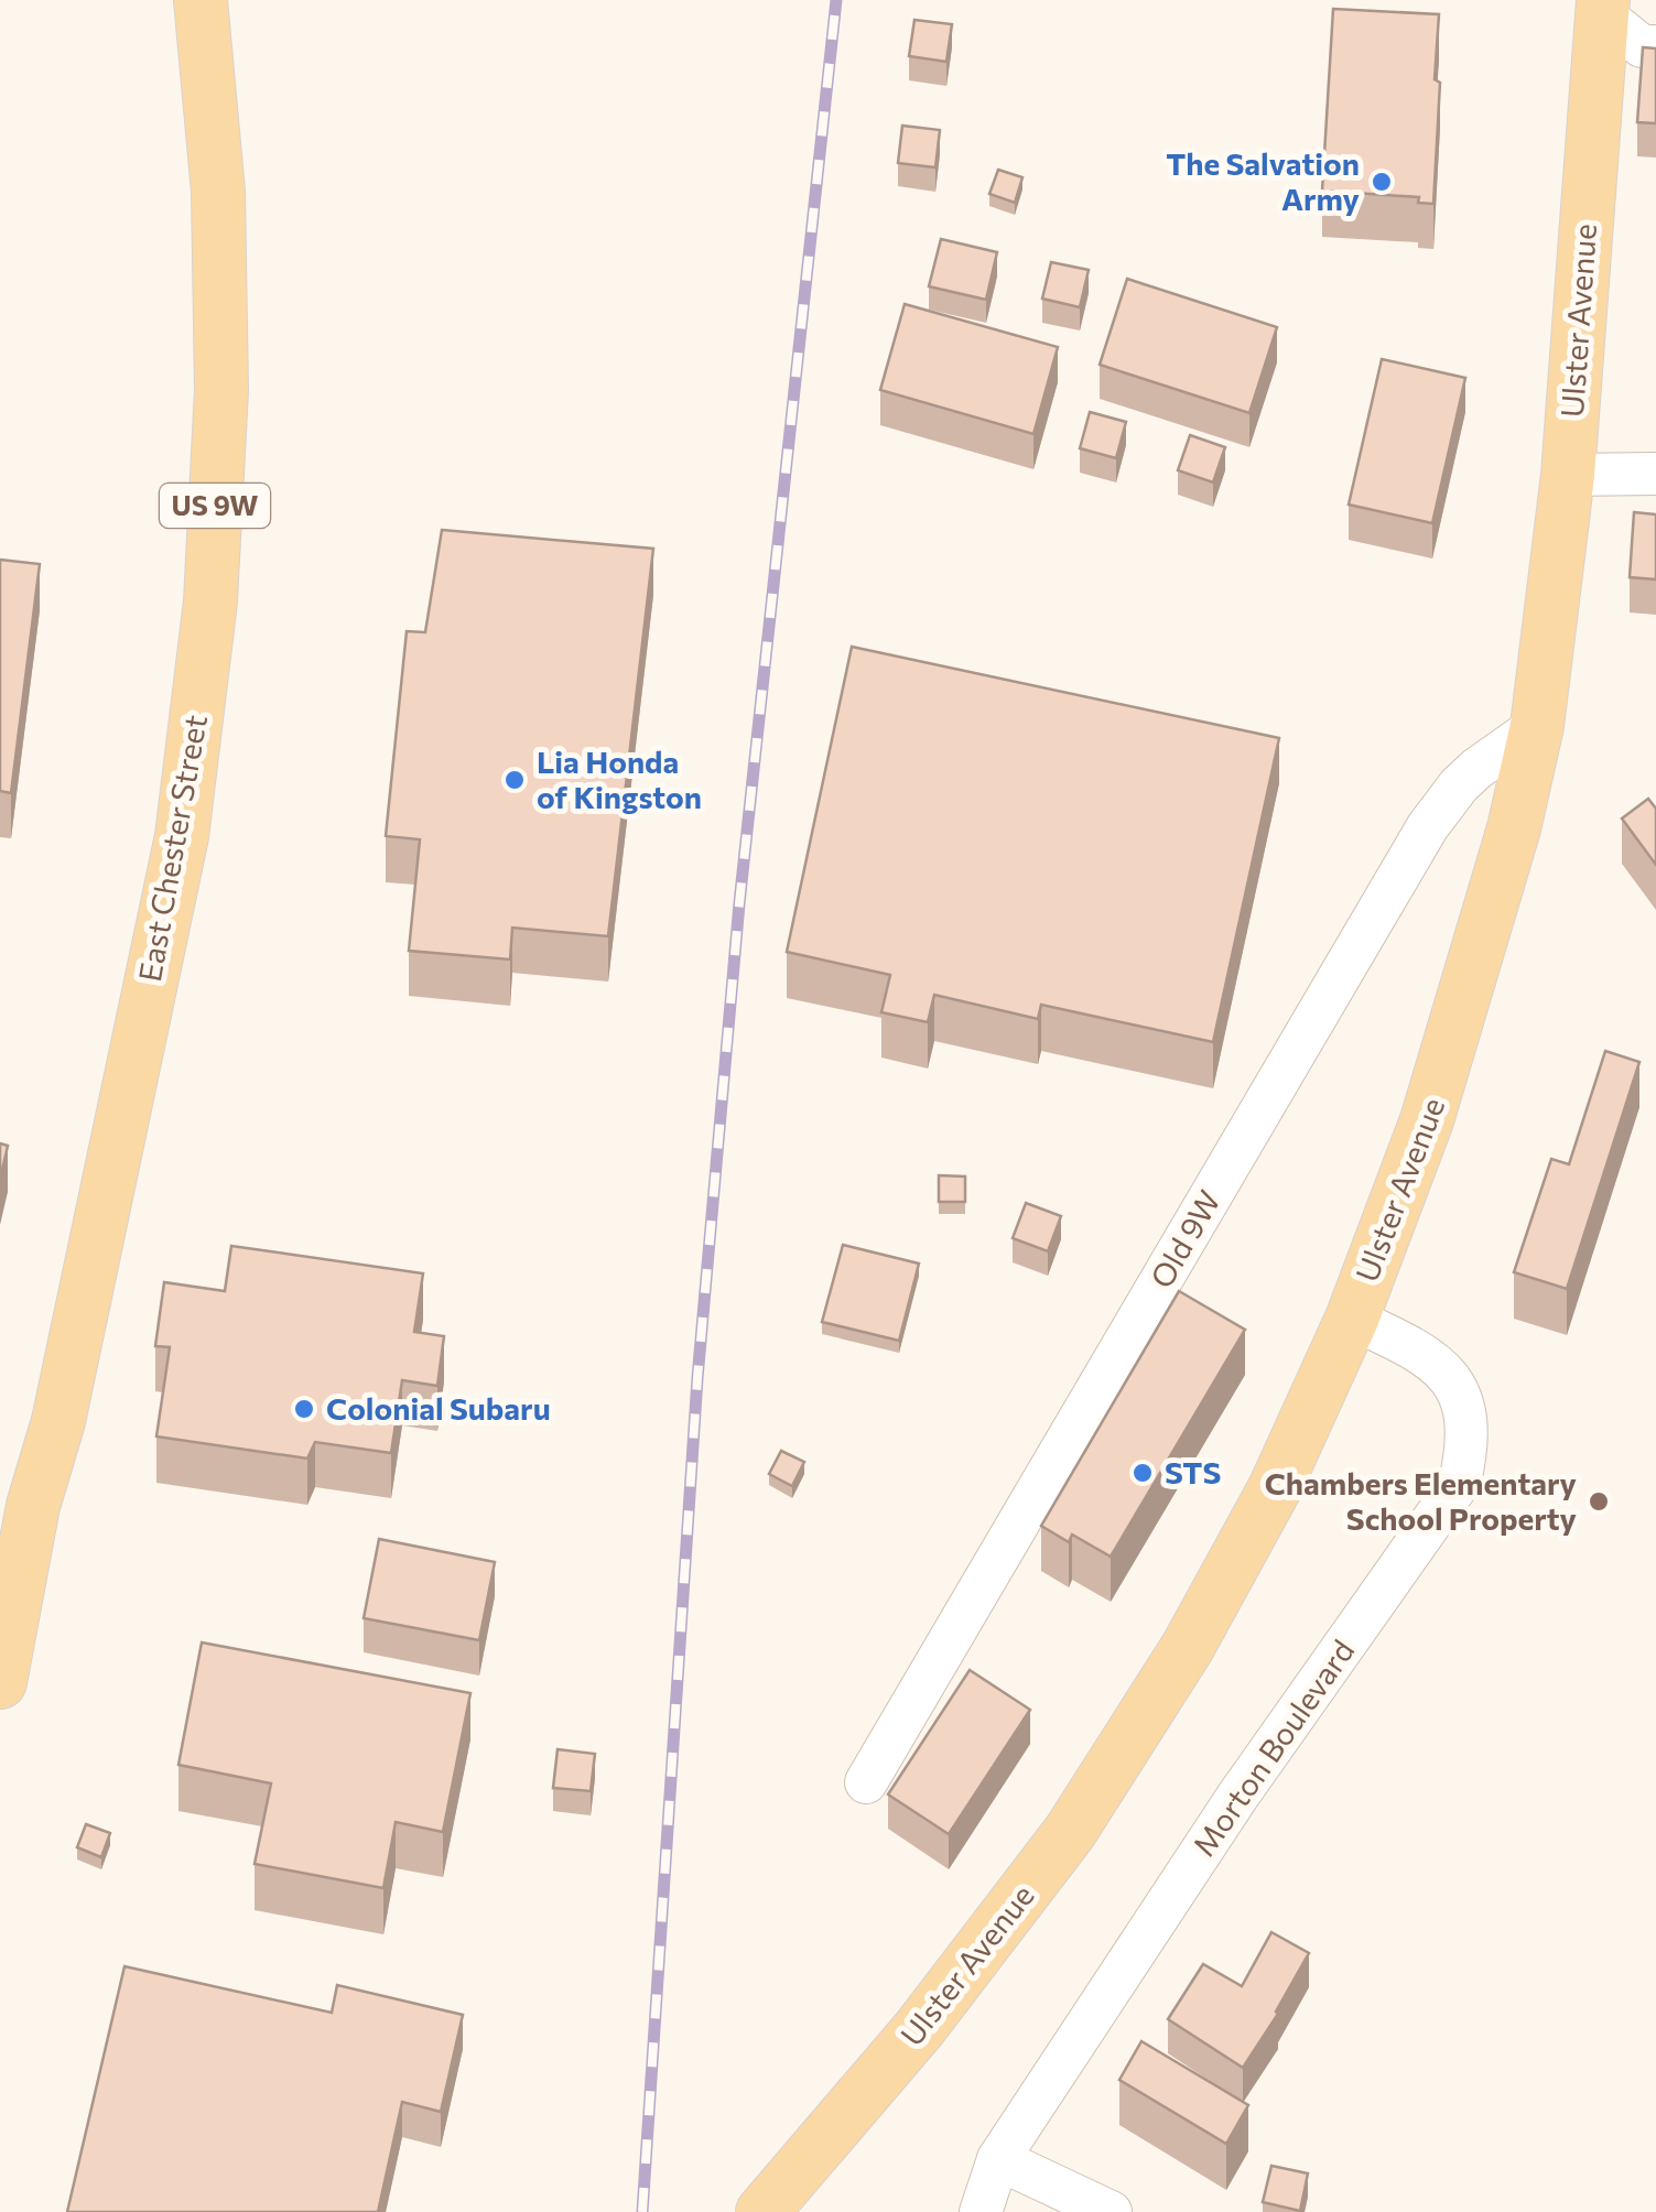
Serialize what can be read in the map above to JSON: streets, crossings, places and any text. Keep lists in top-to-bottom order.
{
  "streets": {
    "main road": ["Ulster Avenue", "US 9W", "East Chester Street"],
    "street": ["Old 9W", "Morton Boulevard"]
  },
  "crossings": [
    ["Ulster Avenue", "Old 9W"],
    ["Ulster Avenue", "Morton Boulevard"]
  ],
  "places": [
    "The Salvation Army",
    "Lia Honda of Kingston",
    "Colonial Subaru",
    "STS",
    "Chambers Elementary School Property"
  ]
}
